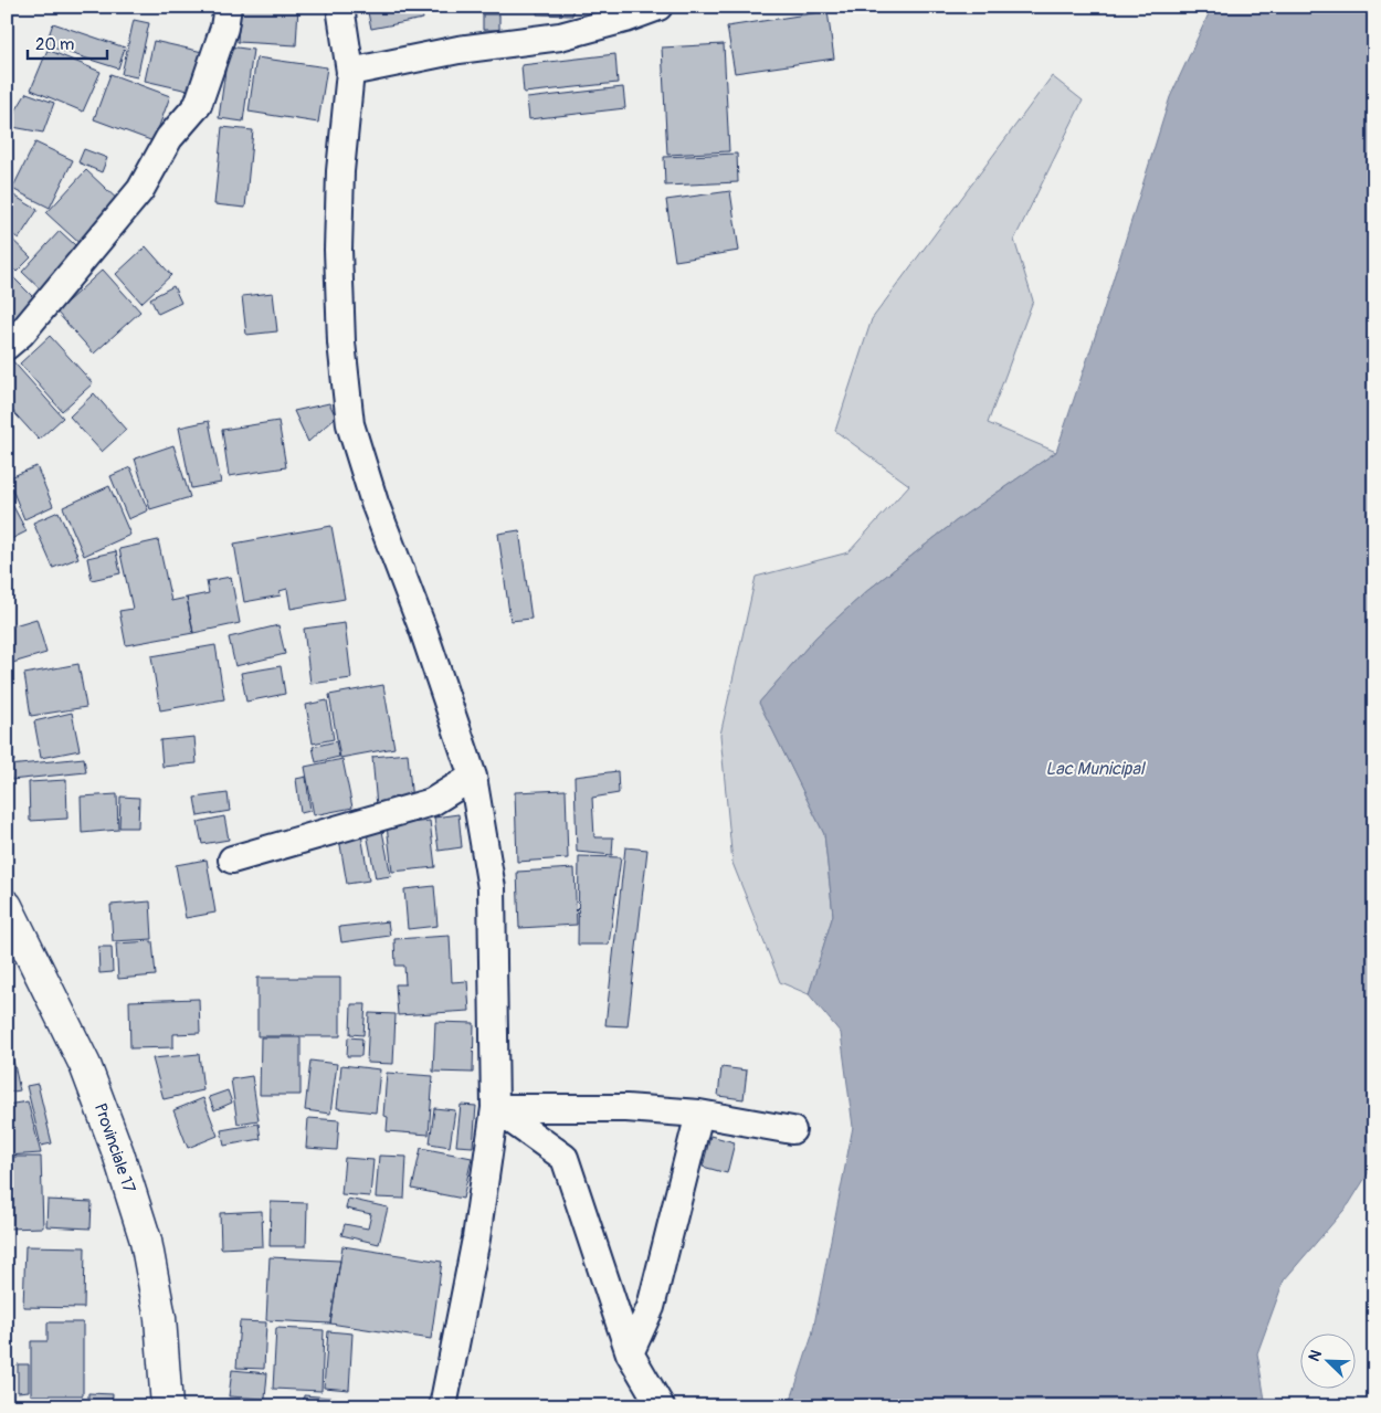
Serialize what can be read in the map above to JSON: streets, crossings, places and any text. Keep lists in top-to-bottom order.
{
  "streets": {
    "main road": ["Provinciale 17"]
  },
  "water": ["Lac Municipal"],
  "scale_bar": "20 m",
  "north": "top left"
}
